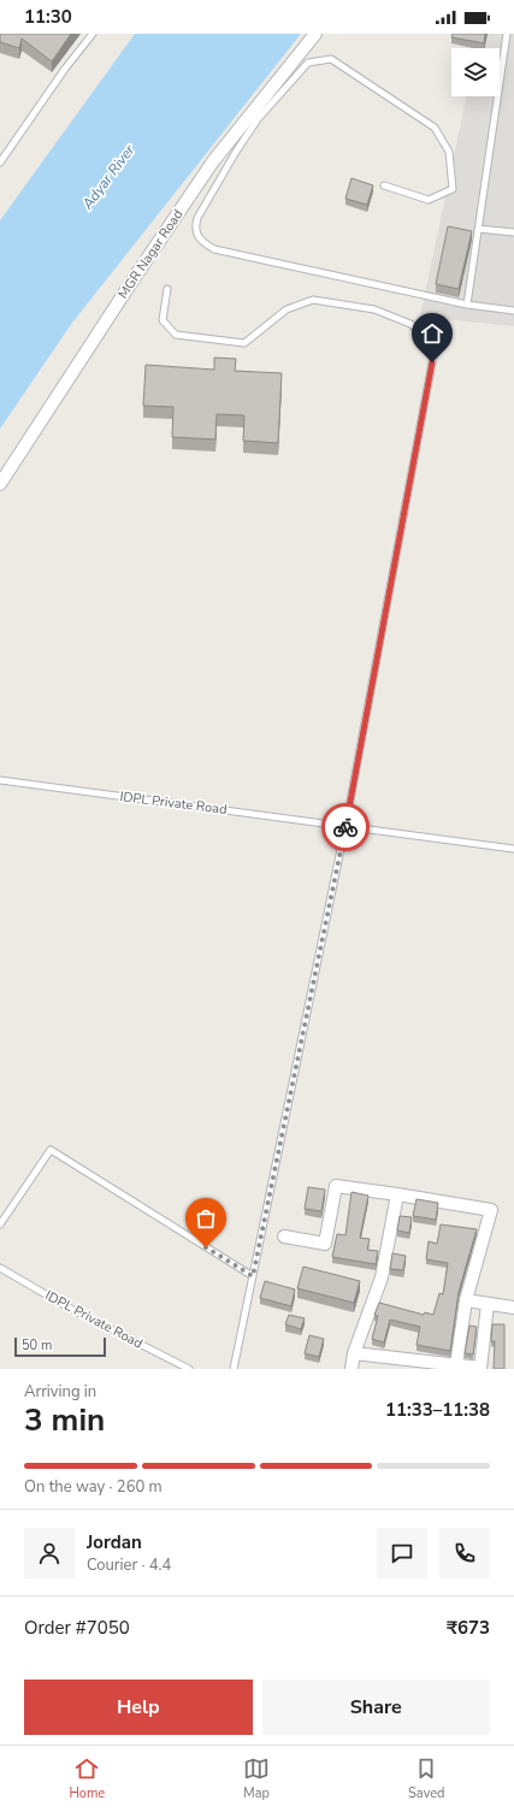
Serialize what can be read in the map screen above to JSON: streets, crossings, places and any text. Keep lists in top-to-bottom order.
{
  "streets": {
    "street": ["MGR Nagar Road"],
    "lane": ["IDPL Private Road"]
  },
  "water": ["Adyar River"],
  "scale_bar": "50 m",
  "page": {
    "status": "11:30",
    "scale": "50 m",
    "heading": ["3 min", "Arriving in", "11:33–11:38"],
    "panel": [
      "Jordan",
      "Courier · 4.4",
      "Order #7050",
      "₹673"
    ],
    "bar": "On the way · 260 m",
    "buttons": ["Help", "Share"],
    "tabs": ["Home", "Map", "Saved"]
  }
}
